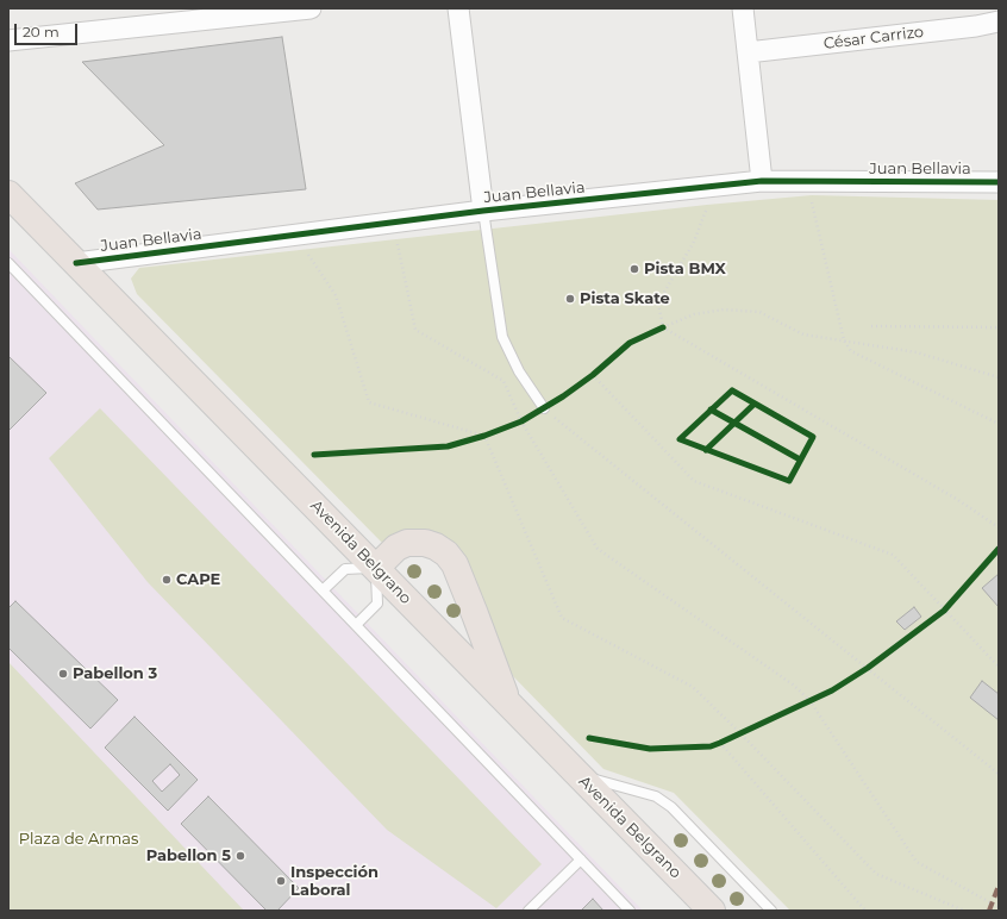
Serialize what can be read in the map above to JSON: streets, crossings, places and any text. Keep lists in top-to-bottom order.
{
  "streets": {
    "main road": ["Avenida Belgrano"],
    "street": ["César Carrizo", "Juan Bellavia"]
  },
  "crossings": [
    ["Juan Bellavia", "Avenida Belgrano"]
  ],
  "parks": ["Plaza de Armas"],
  "places": [
    "Pista BMX",
    "Pista Skate",
    "CAPE",
    "Pabellon 3",
    "Pabellon 5",
    "Inspección Laboral"
  ],
  "scale_bar": "20 m"
}
